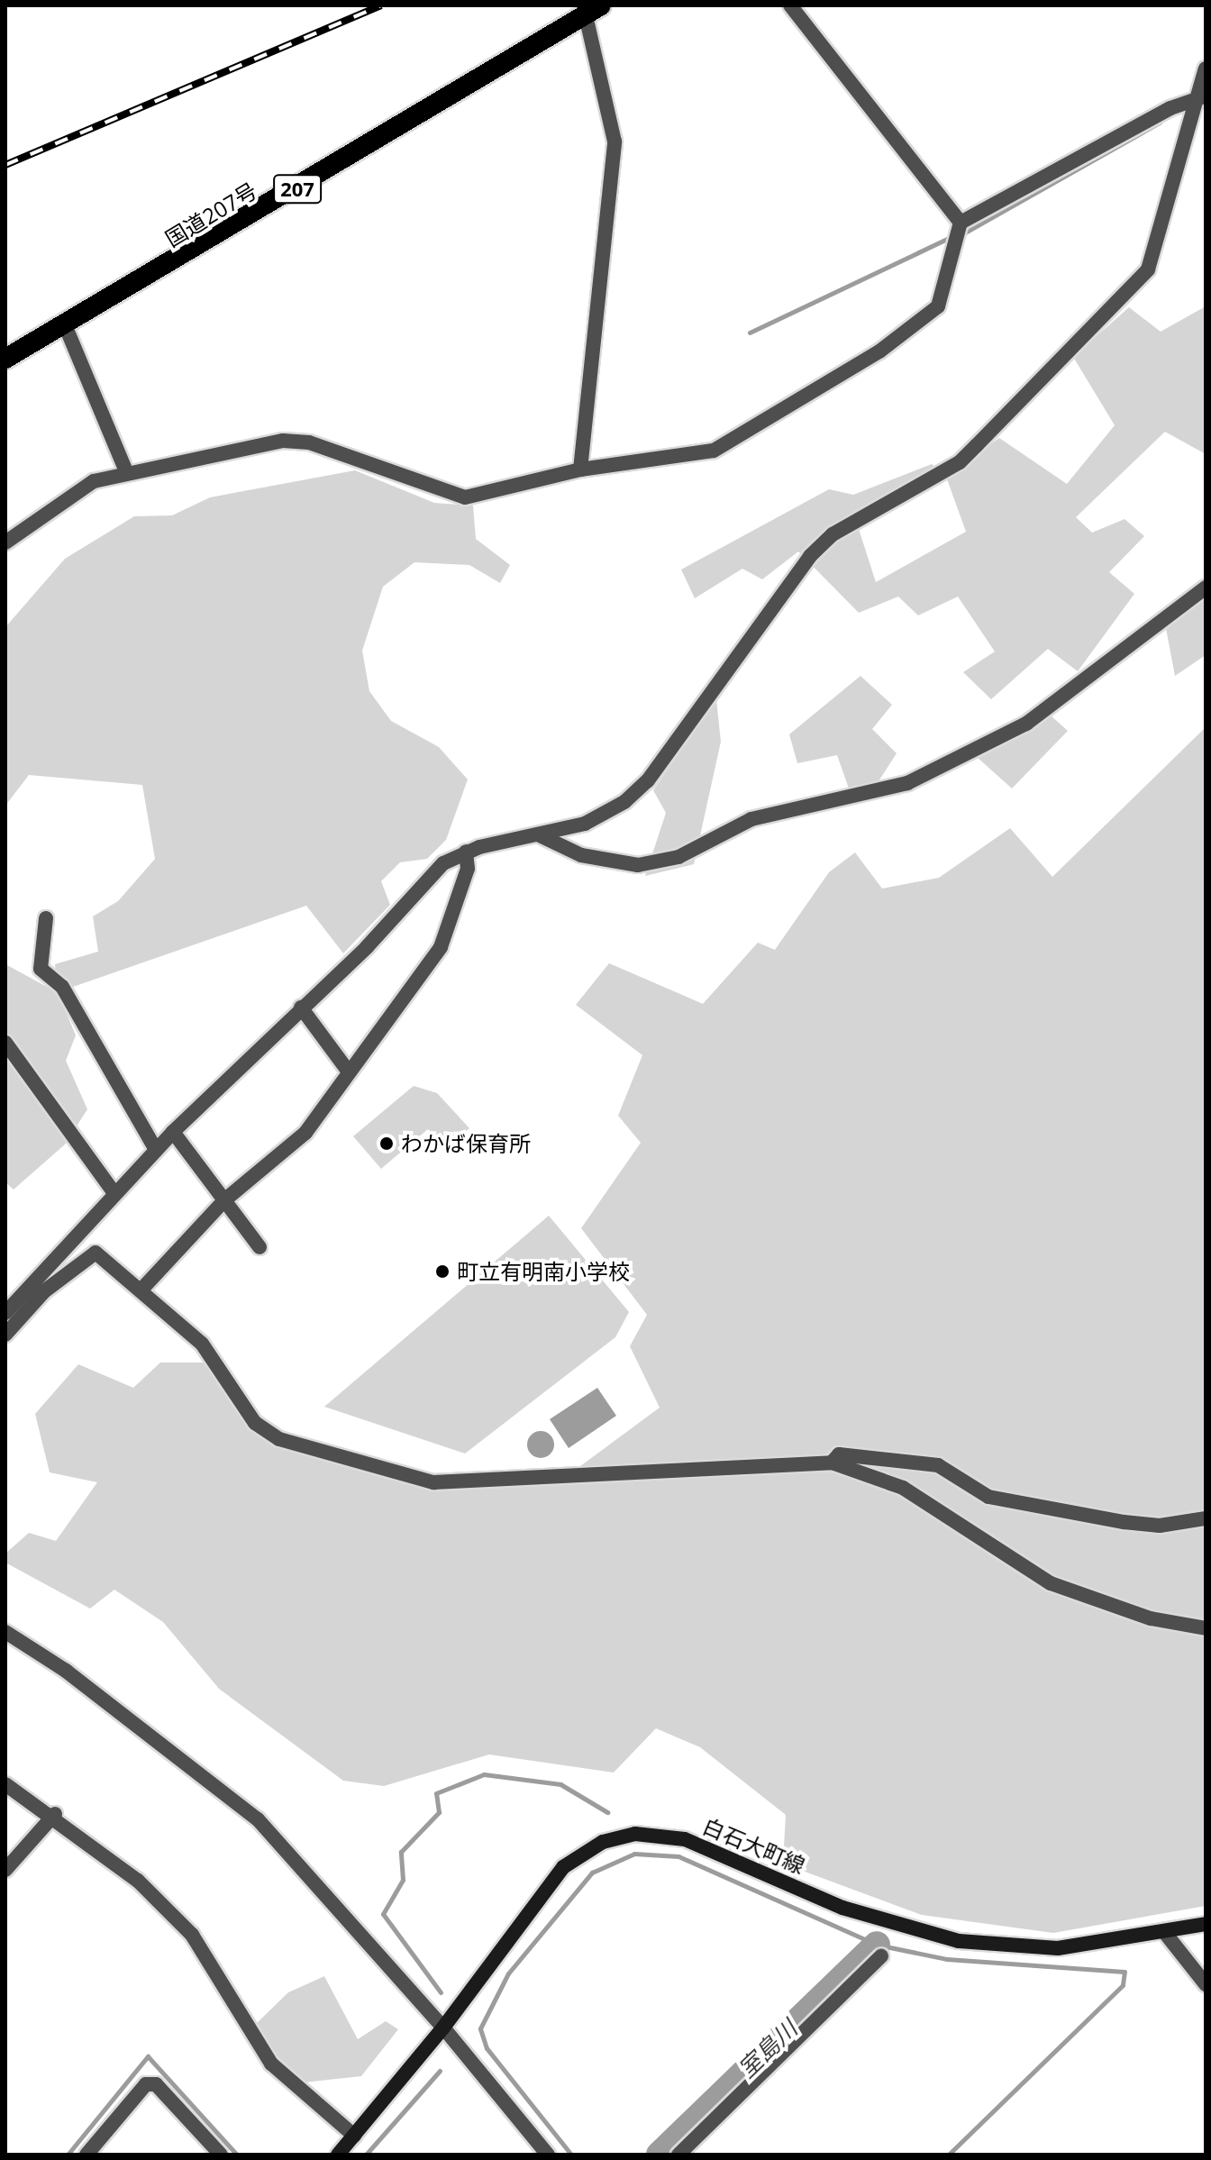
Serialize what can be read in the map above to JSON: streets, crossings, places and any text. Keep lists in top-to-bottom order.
{
  "streets": {
    "highway": ["207", "国道207号"],
    "main road": ["白石大町線"]
  },
  "water": ["室島川"],
  "places": ["わかば保育所", "町立有明南小学校"]
}
